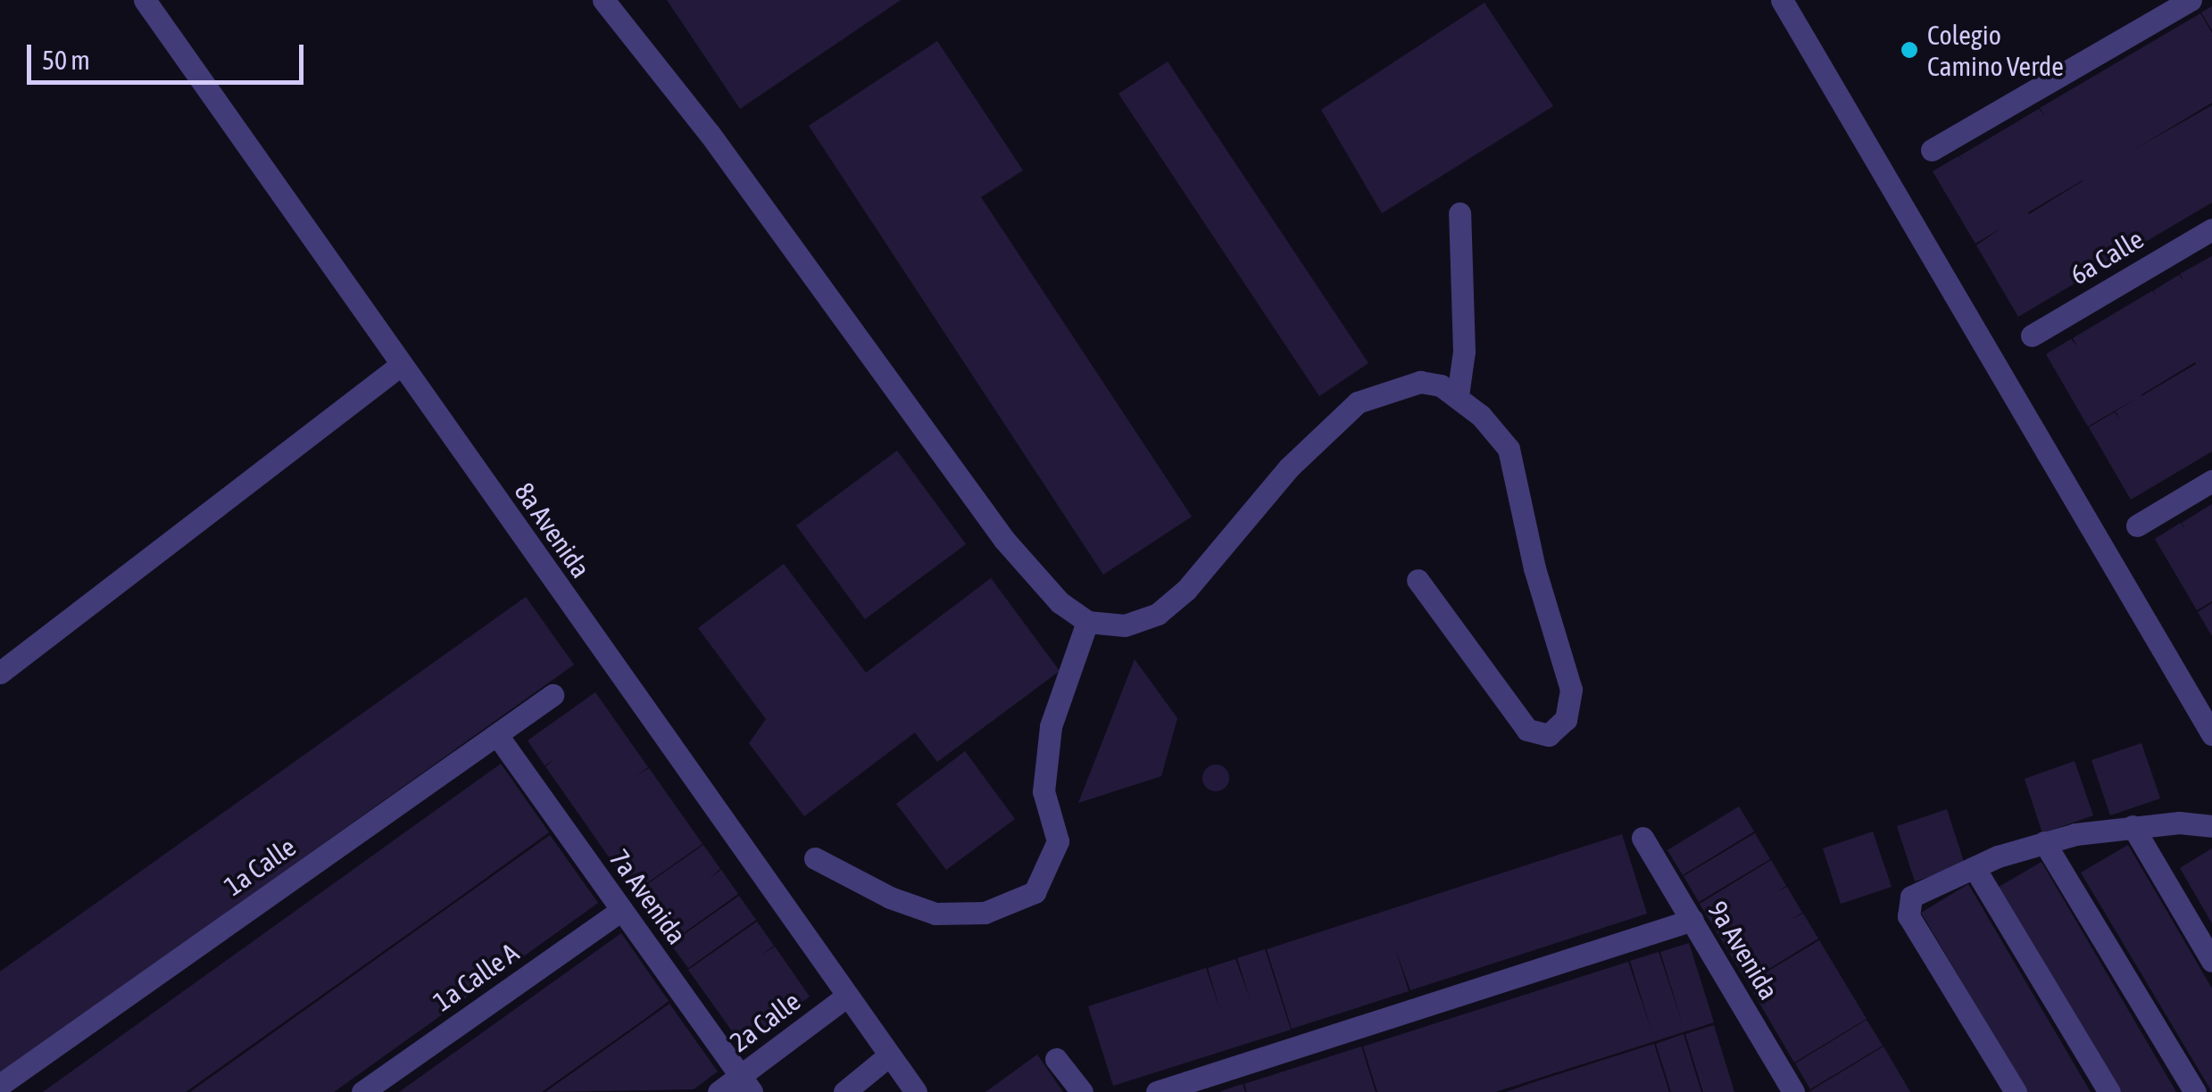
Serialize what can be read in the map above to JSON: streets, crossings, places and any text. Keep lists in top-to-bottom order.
{
  "streets": {
    "street": [
      "6a Calle",
      "8a Avenida",
      "1a Calle",
      "7a Avenida",
      "9a Avenida",
      "1a Calle A",
      "2a Calle"
    ]
  },
  "crossings": [
    ["8a Avenida", "2a Calle"],
    ["1a Calle", "7a Avenida"],
    ["7a Avenida", "1a Calle A"],
    ["7a Avenida", "2a Calle"]
  ],
  "places": ["Colegio Camino Verde"],
  "scale_bar": "50 m"
}
